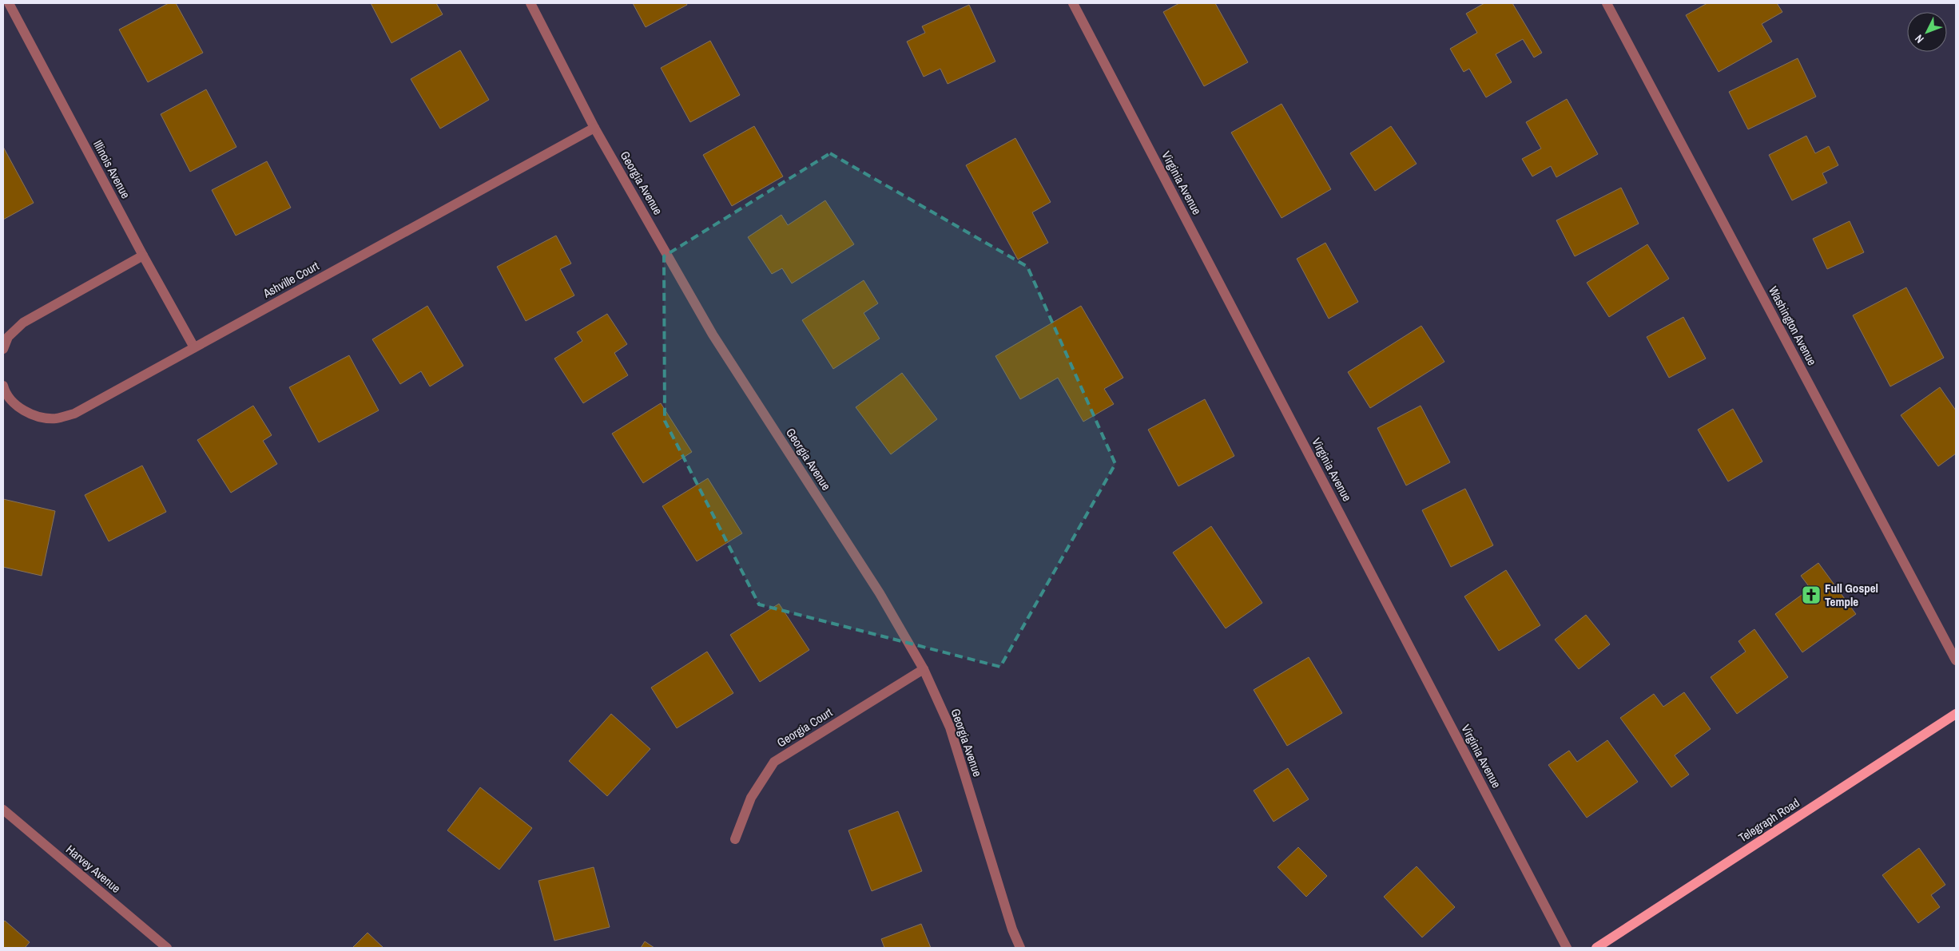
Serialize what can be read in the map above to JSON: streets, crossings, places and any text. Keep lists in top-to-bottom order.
{
  "streets": {
    "main road": ["Telegraph Road"],
    "street": [
      "Illinois Avenue",
      "Georgia Avenue",
      "Virginia Avenue",
      "Ashville Court",
      "Washington Avenue",
      "Georgia Court",
      "Harvey Avenue"
    ]
  },
  "crossings": [
    ["Illinois Avenue", "Ashville Court"],
    ["Georgia Avenue", "Ashville Court"],
    ["Georgia Avenue", "Georgia Court"]
  ],
  "places": {
    "church": ["Full Gospel Temple"]
  },
  "north": "bottom left"
}
